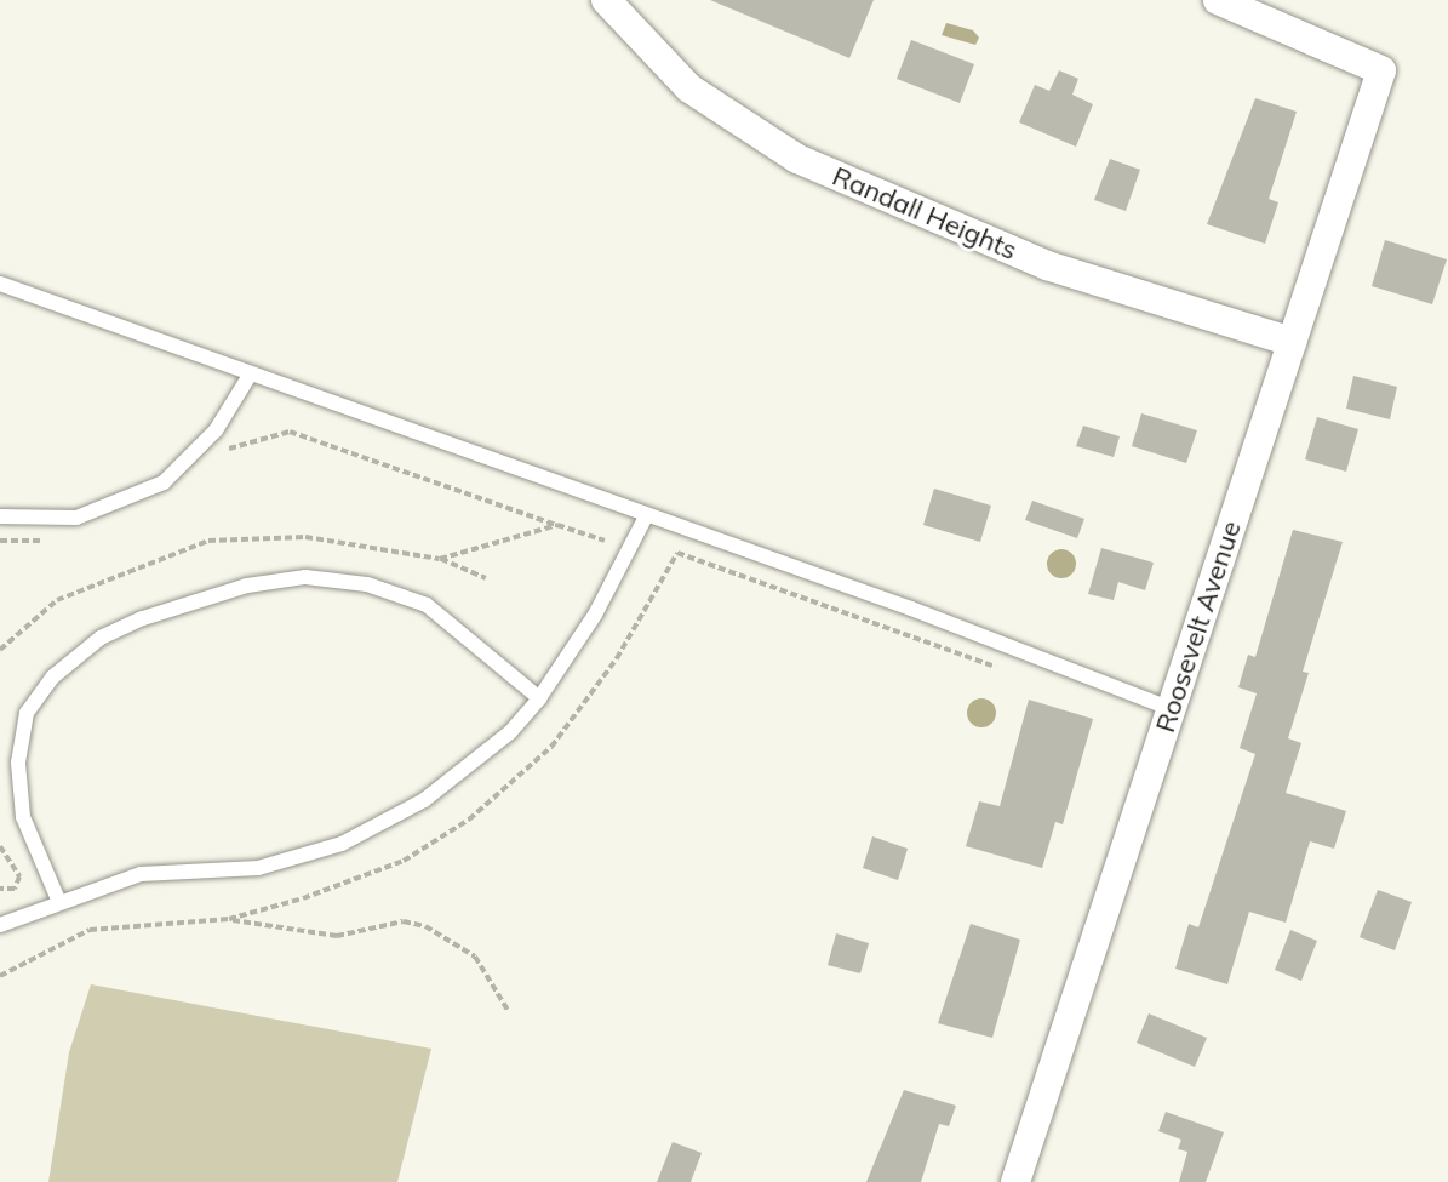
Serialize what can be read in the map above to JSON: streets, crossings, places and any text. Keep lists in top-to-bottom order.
{
  "streets": {
    "street": ["Randall Heights", "Roosevelt Avenue"]
  },
  "crossings": [
    ["Randall Heights", "Roosevelt Avenue"]
  ]
}
